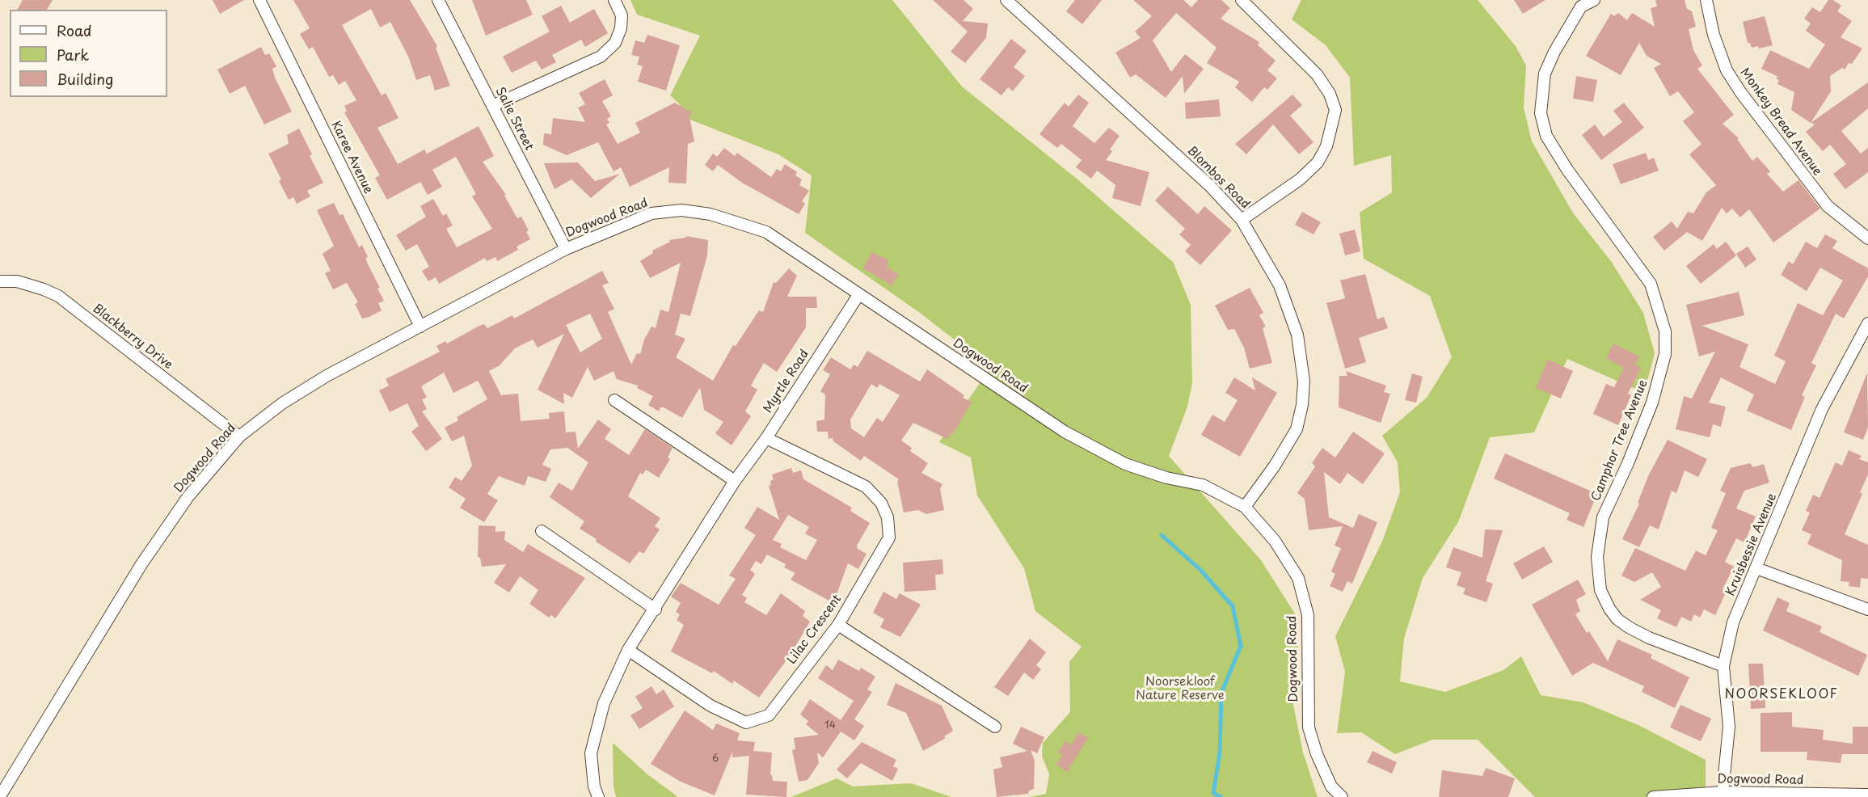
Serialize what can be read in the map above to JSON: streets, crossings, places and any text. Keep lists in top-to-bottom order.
{
  "streets": {
    "street": [
      "Salie Street",
      "Monkey Bread Avenue",
      "Karee Avenue",
      "Blombos Road",
      "Dogwood Road",
      "Blackberry Drive",
      "Myrtle Road",
      "Camphor Tree Avenue",
      "Kruisbessie Avenue",
      "Lilac Crescent"
    ]
  },
  "crossings": [
    ["Salie Street", "Dogwood Road"],
    ["Karee Avenue", "Dogwood Road"],
    ["Blombos Road", "Dogwood Road"],
    ["Dogwood Road", "Blackberry Drive"],
    ["Dogwood Road", "Myrtle Road"],
    ["Dogwood Road", "Kruisbessie Avenue"],
    ["Myrtle Road", "Lilac Crescent"],
    ["Camphor Tree Avenue", "Kruisbessie Avenue"]
  ],
  "districts": ["NOORSEKLOOF"],
  "parks": ["Noorsekloof Nature Reserve"],
  "house_numbers": ["14", "6"],
  "legend": ["Road", "Park", "Building"]
}
